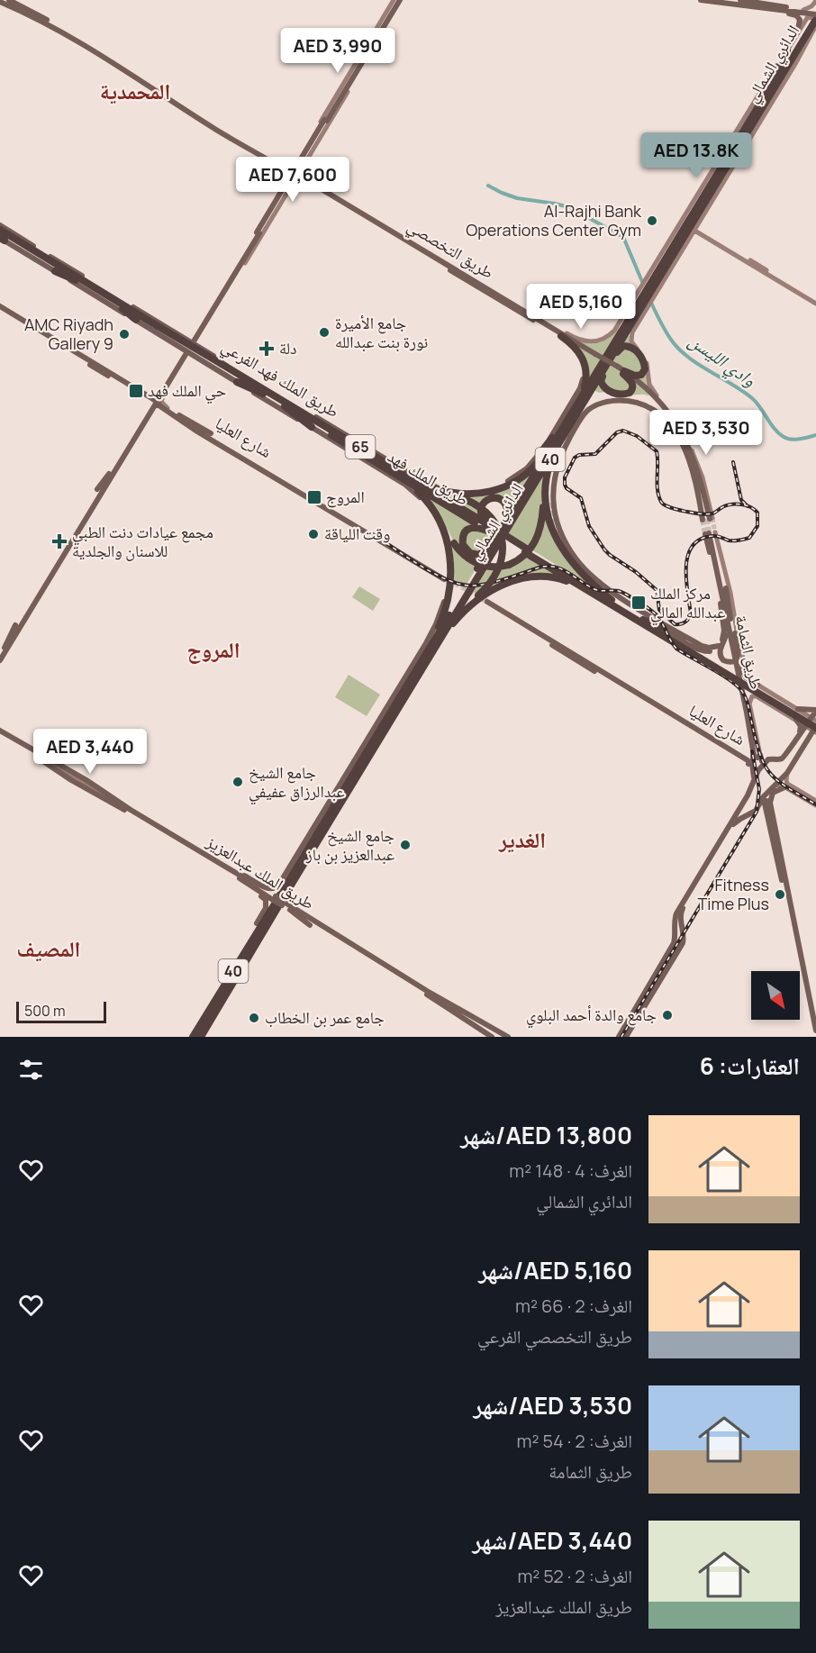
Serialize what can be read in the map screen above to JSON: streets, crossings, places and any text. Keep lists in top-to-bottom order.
{
  "streets": {
    "highway": [
      "الدائري الشمالي",
      "65",
      "40",
      "طريق الملك فهد"
    ],
    "main road": [
      "طريق التخصصي",
      "طريق الملك فهد الفرعي",
      "شارع العليا",
      "طريق الثمامة",
      "طريق الملك عبدالعزيز"
    ]
  },
  "crossings": [
    ["الدائري الشمالي", "طريق التخصصي"],
    ["الدائري الشمالي", "65"],
    ["الدائري الشمالي", "طريق الملك عبدالعزيز"],
    ["طريق التخصصي", "طريق الملك فهد الفرعي"],
    ["طريق الملك فهد الفرعي", "طريق الملك فهد"],
    ["65", "طريق الملك فهد"]
  ],
  "districts": [
    "المحمدية",
    "المروج",
    "الغدير",
    "المصيف"
  ],
  "water": ["وادي الليسن"],
  "places": {
    "other": [
      "Al-Rajhi Bank Operations Center Gym",
      "جامع الأميرة نورة بنت عبدالله",
      "AMC Riyadh Gallery 9",
      "وقت اللياقة",
      "جامع الشيخ عبدالرزاق عفيفي",
      "جامع الشيخ عبدالعزيز بن باز",
      "Fitness Time Plus",
      "جامع والدة أحمد البلوي",
      "جامع عمر بن الخطاب"
    ],
    "health": ["دلة", "مجمع عيادات دنت الطبي للاسنان والجلدية"],
    "transit": ["حي الملك فهد", "المروج", "مركز الملك عبدالله المالي"]
  },
  "scale_bar": "500 m",
  "north": "bottom right",
  "page": {
    "price": [
      "AED 3,990",
      "AED 13.8K",
      "AED 7,600",
      "AED 5,160",
      "AED 3,530",
      "AED 3,440"
    ],
    "scale": "500 m",
    "heading": "العقارات: 6",
    "list": [
      {
        "name": "AED 13,800/شهر",
        "note": "الغرف: 4 · 148 m² · الدائري الشمالي"
      },
      {
        "name": "AED 5,160/شهر",
        "note": "الغرف: 2 · 66 m² · طريق التخصصي الفرعي"
      },
      {
        "name": "AED 3,530/شهر",
        "note": "الغرف: 2 · 54 m² · طريق الثمامة"
      },
      {
        "name": "AED 3,440/شهر",
        "note": "الغرف: 2 · 52 m² · طريق الملك عبدالعزيز"
      }
    ]
  }
}
